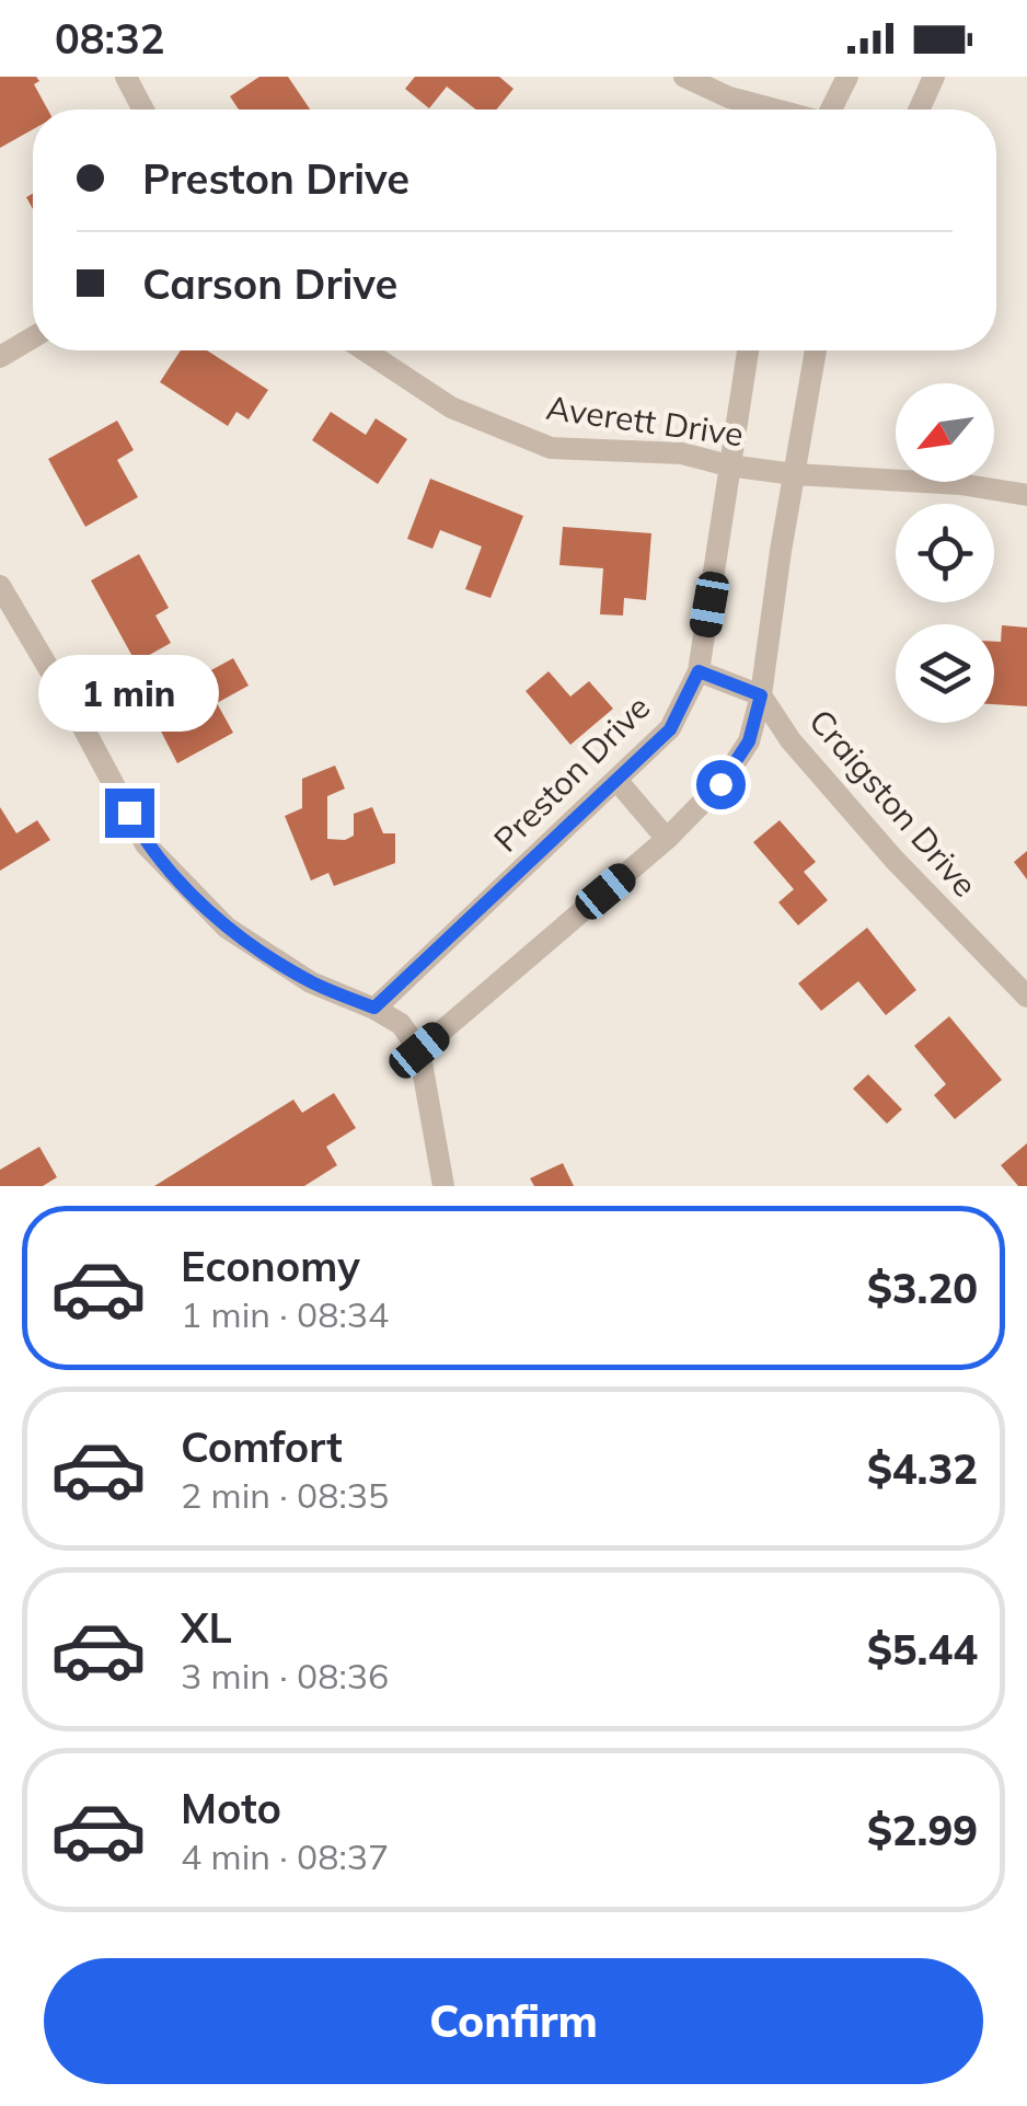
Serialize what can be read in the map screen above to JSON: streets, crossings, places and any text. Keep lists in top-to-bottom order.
{
  "streets": {
    "street": ["Averett Drive", "Preston Drive", "Craigston Drive"]
  },
  "crossings": [
    ["Averett Drive", "Preston Drive"]
  ],
  "north": "bottom left",
  "page": {
    "status": "08:32",
    "banner": ["Preston Drive", "Carson Drive"],
    "bubble": "1 min",
    "list": [
      {
        "name": "Economy",
        "note": "1 min · 08:34",
        "value": "$3.20"
      },
      {
        "name": "Comfort",
        "note": "2 min · 08:35",
        "value": "$4.32"
      },
      {
        "name": "XL",
        "note": "3 min · 08:36",
        "value": "$5.44"
      },
      {
        "name": "Moto",
        "note": "4 min · 08:37",
        "value": "$2.99"
      }
    ],
    "buttons": "Confirm"
  }
}
